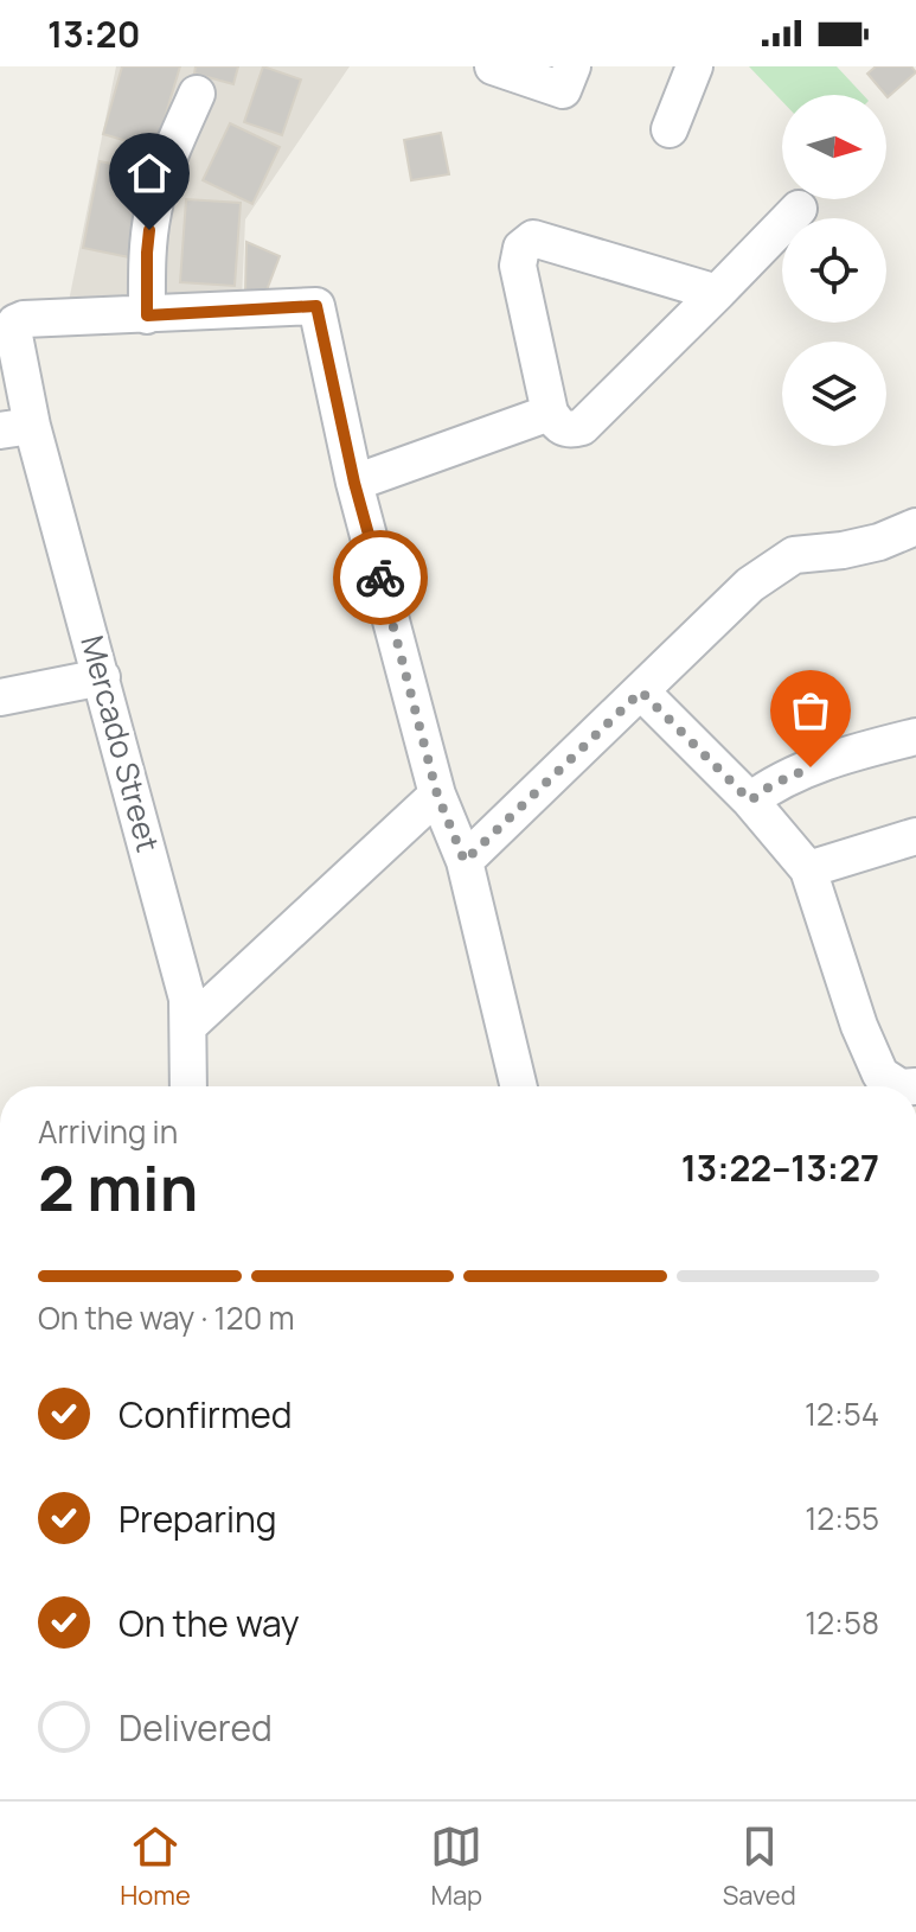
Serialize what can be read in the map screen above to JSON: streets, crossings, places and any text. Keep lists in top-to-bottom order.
{
  "streets": {
    "street": ["Mercado Street"]
  },
  "north": "right",
  "page": {
    "status": "13:20",
    "heading": ["2 min", "Arriving in", "13:22–13:27"],
    "bar": "On the way · 120 m",
    "list": [
      ["Confirmed", "12:54"],
      ["Preparing", "12:55"],
      ["On the way", "12:58"],
      "Delivered"
    ],
    "tabs": ["Home", "Map", "Saved"]
  }
}
